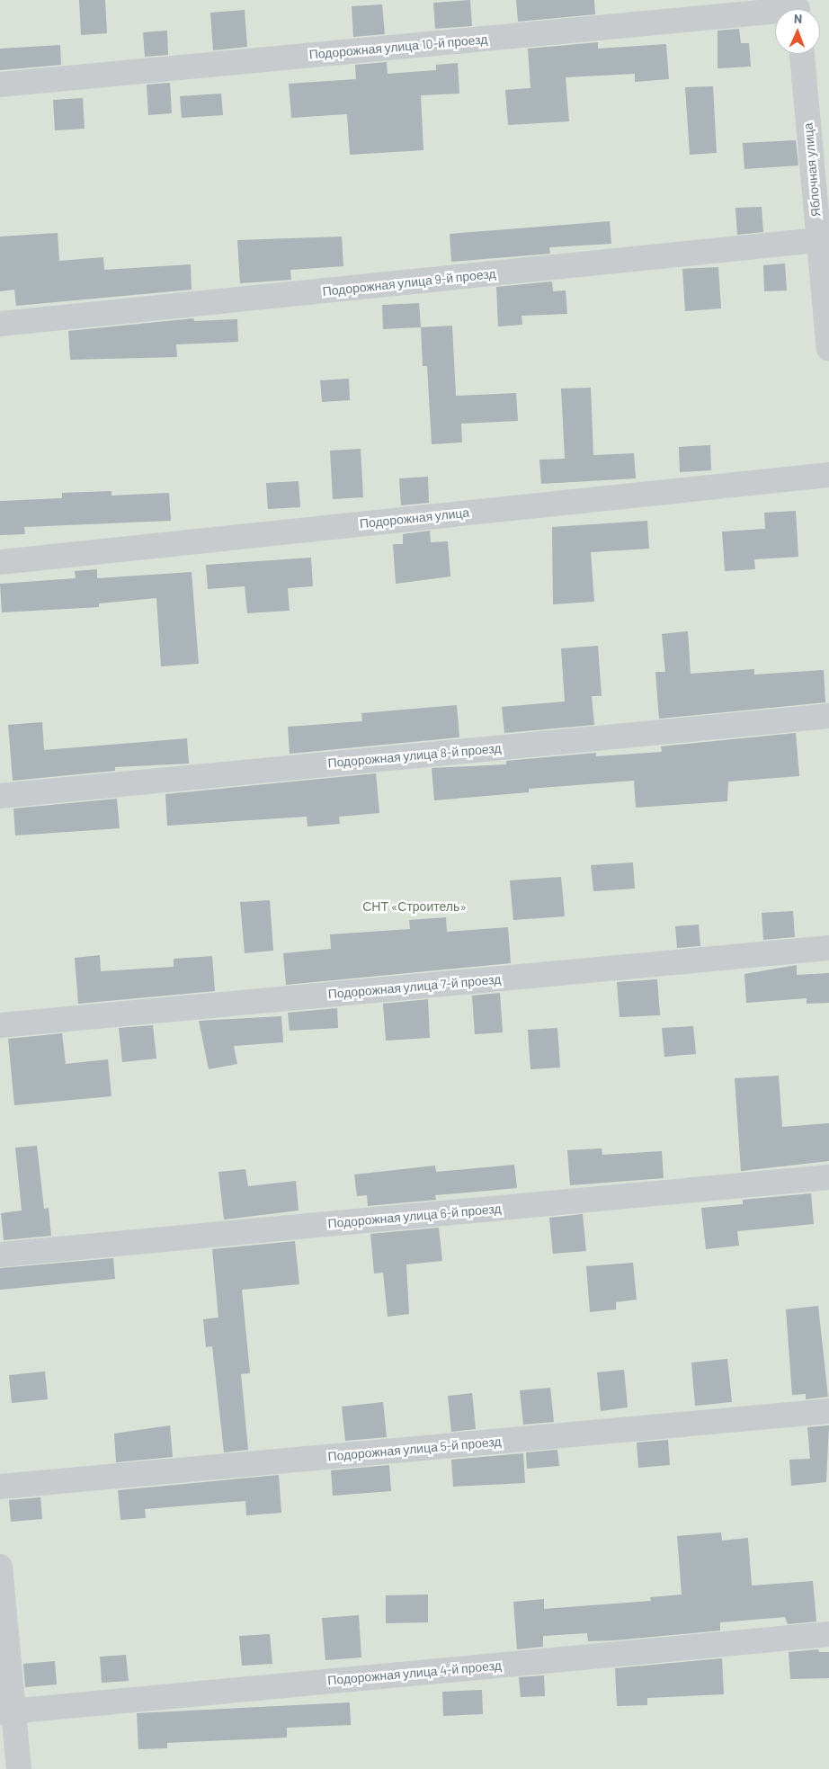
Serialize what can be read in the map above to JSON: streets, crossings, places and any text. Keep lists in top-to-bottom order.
{
  "streets": {
    "street": [
      "Подорожная улица 10-й проезд",
      "Яблочная улица",
      "Подорожная улица 9-й проезд",
      "Подорожная улица",
      "Подорожная улица 8-й проезд",
      "Подорожная улица 7-й проезд",
      "Подорожная улица 6-й проезд",
      "Подорожная улица 5-й проезд",
      "Подорожная улица 4-й проезд"
    ]
  },
  "crossings": [
    ["Яблочная улица", "Подорожная улица 9-й проезд"]
  ],
  "parks": ["СНТ «Строитель»"],
  "north": "top"
}
